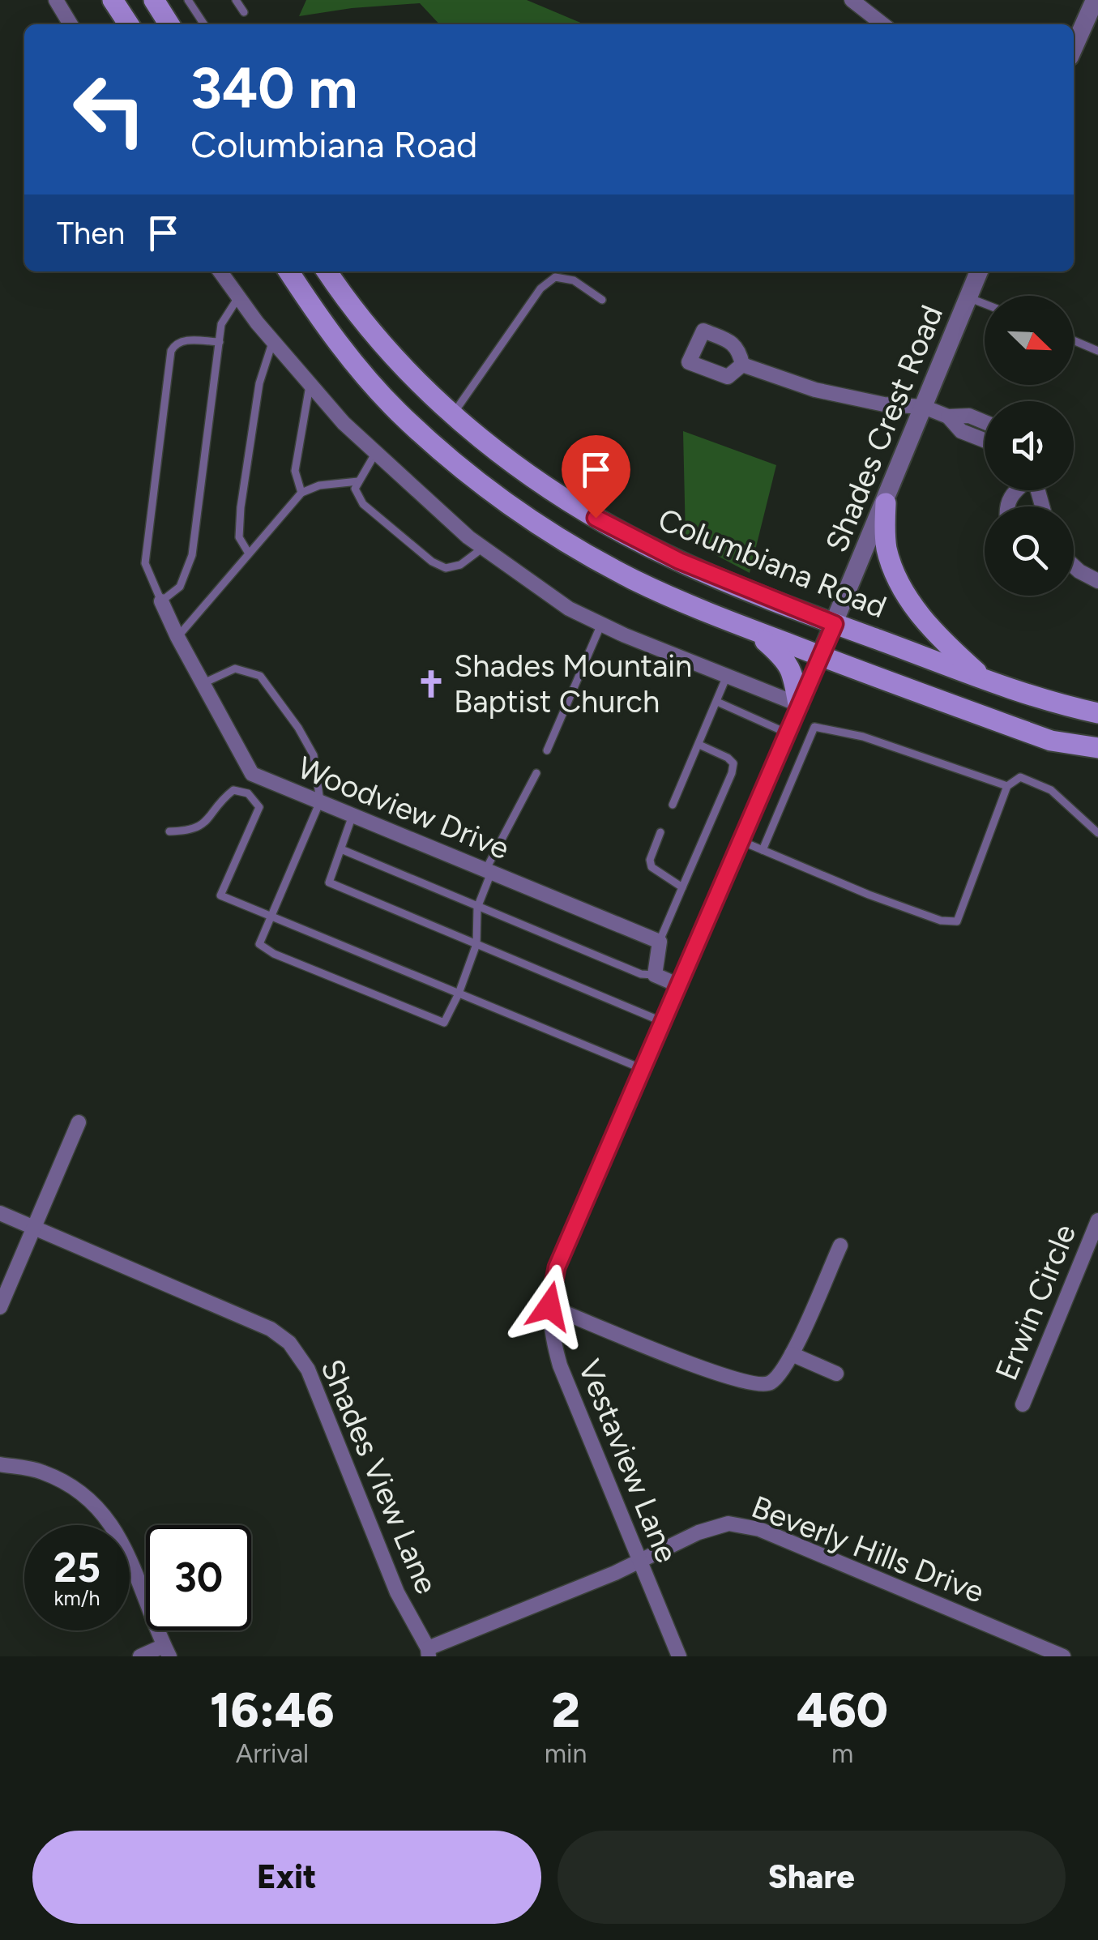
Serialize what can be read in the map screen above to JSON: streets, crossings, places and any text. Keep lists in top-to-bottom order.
{
  "streets": {
    "main road": ["Columbiana Road"],
    "street": [
      "Shades Crest Road",
      "Woodview Drive",
      "Erwin Circle",
      "Vestaview Lane",
      "Shades View Lane",
      "Beverly Hills Drive"
    ]
  },
  "crossings": [
    ["Shades Crest Road", "Columbiana Road"],
    ["Shades Crest Road", "Vestaview Lane"],
    ["Vestaview Lane", "Beverly Hills Drive"],
    ["Shades View Lane", "Beverly Hills Drive"]
  ],
  "places": {
    "church": ["Shades Mountain Baptist Church"]
  },
  "north": "bottom right",
  "page": {
    "turn": ["340 m", "Columbiana Road"],
    "then": "Then",
    "speed": "25 km/h",
    "limit": "30",
    "eta": [
      "16:46",
      "Arrival",
      "2",
      "min",
      "460",
      "m"
    ],
    "buttons": ["Exit", "Share"]
  }
}
